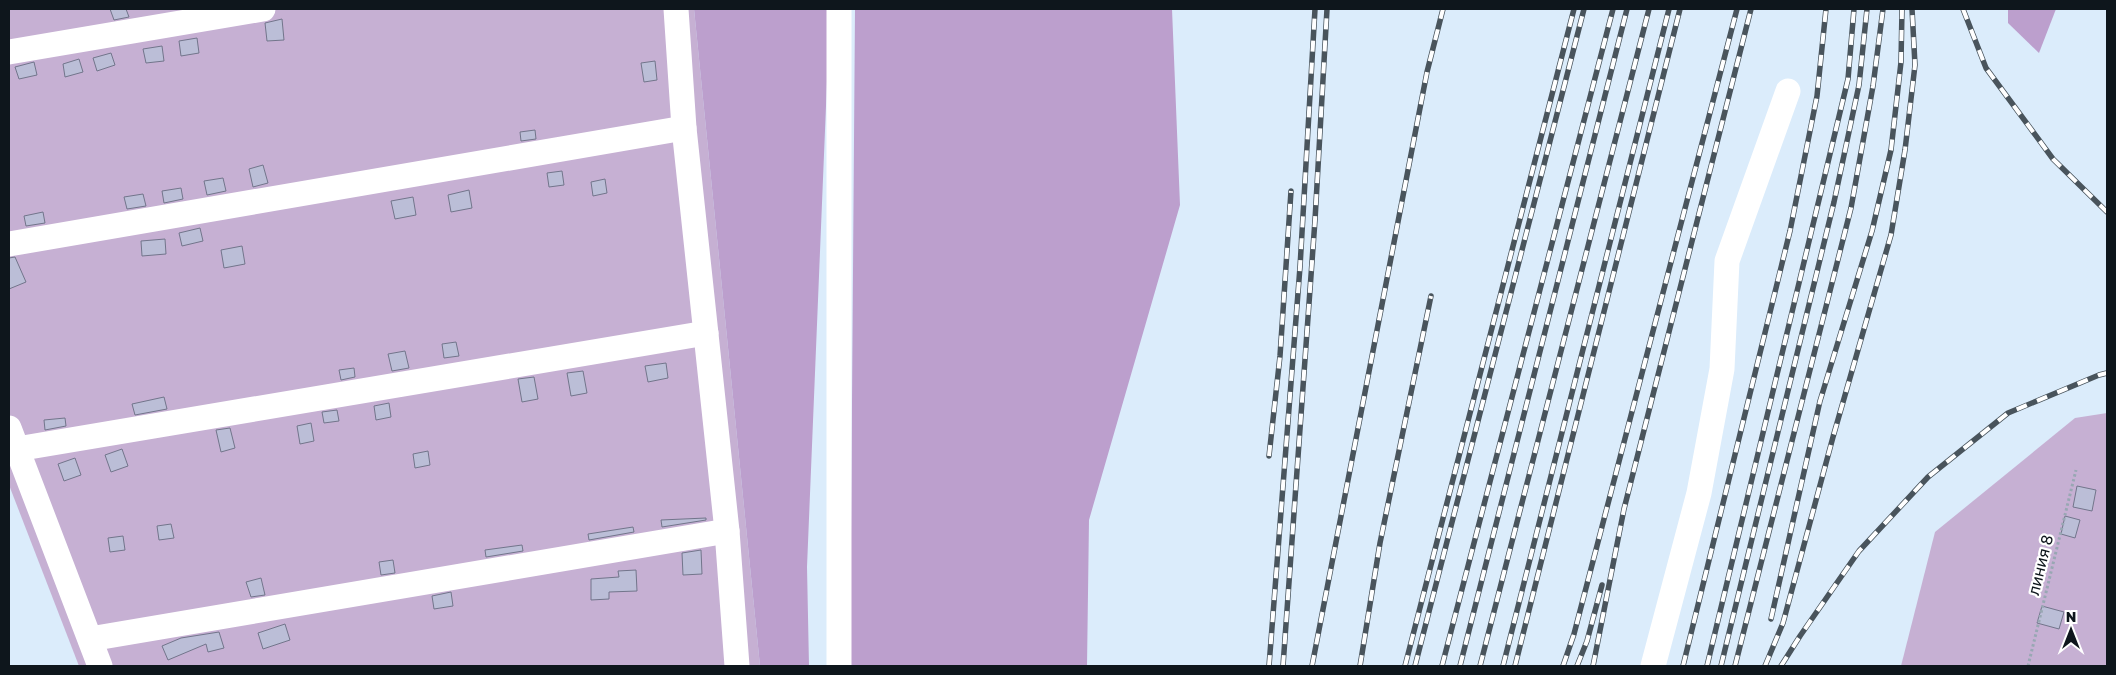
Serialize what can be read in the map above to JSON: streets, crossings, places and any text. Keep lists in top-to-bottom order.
{
  "streets": {
    "path": ["линия 8"]
  },
  "north": "top"
}
